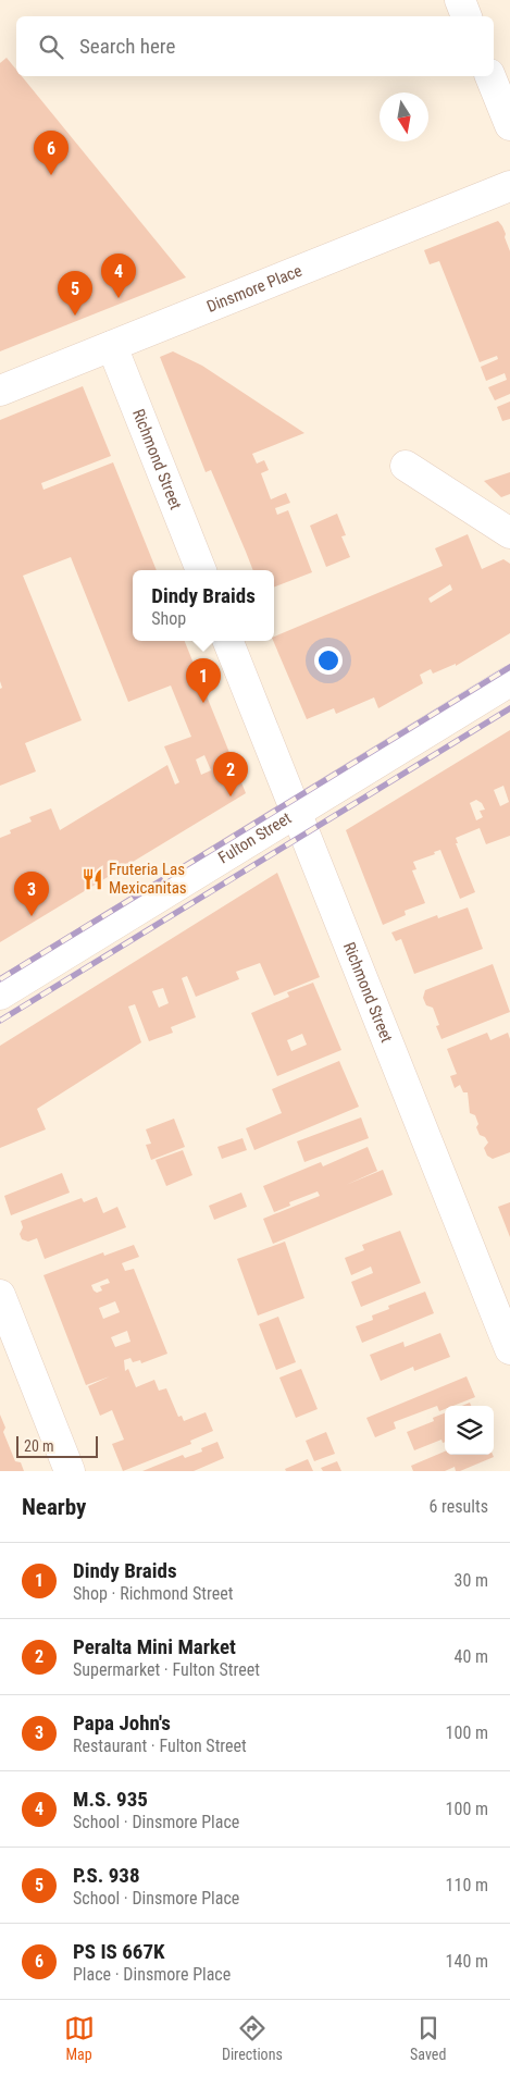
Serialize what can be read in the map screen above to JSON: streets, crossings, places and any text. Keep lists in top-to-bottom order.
{
  "streets": {
    "street": ["Dinsmore Place", "Richmond Street", "Fulton Street"]
  },
  "crossings": [
    ["Dinsmore Place", "Richmond Street"],
    ["Richmond Street", "Fulton Street"]
  ],
  "places": {
    "restaurant": ["Fruteria Las Mexicanitas"]
  },
  "scale_bar": "20 m",
  "north": "bottom",
  "page": {
    "search": "Search here",
    "pins": [
      "6",
      "4",
      "5",
      "1",
      "2",
      "3"
    ],
    "popup": ["Dindy Braids", "Shop"],
    "scale": "20 m",
    "heading": ["Nearby", "6 results"],
    "list": [
      {
        "mark": "1",
        "name": "Dindy Braids",
        "note": "Shop · Richmond Street",
        "value": "30 m"
      },
      {
        "mark": "2",
        "name": "Peralta Mini Market",
        "note": "Supermarket · Fulton Street",
        "value": "40 m"
      },
      {
        "mark": "3",
        "name": "Papa John's",
        "note": "Restaurant · Fulton Street",
        "value": "100 m"
      },
      {
        "mark": "4",
        "name": "M.S. 935",
        "note": "School · Dinsmore Place",
        "value": "100 m"
      },
      {
        "mark": "5",
        "name": "P.S. 938",
        "note": "School · Dinsmore Place",
        "value": "110 m"
      },
      {
        "mark": "6",
        "name": "PS IS 667K",
        "note": "Place · Dinsmore Place",
        "value": "140 m"
      }
    ],
    "nav": ["Map", "Directions", "Saved"]
  }
}
